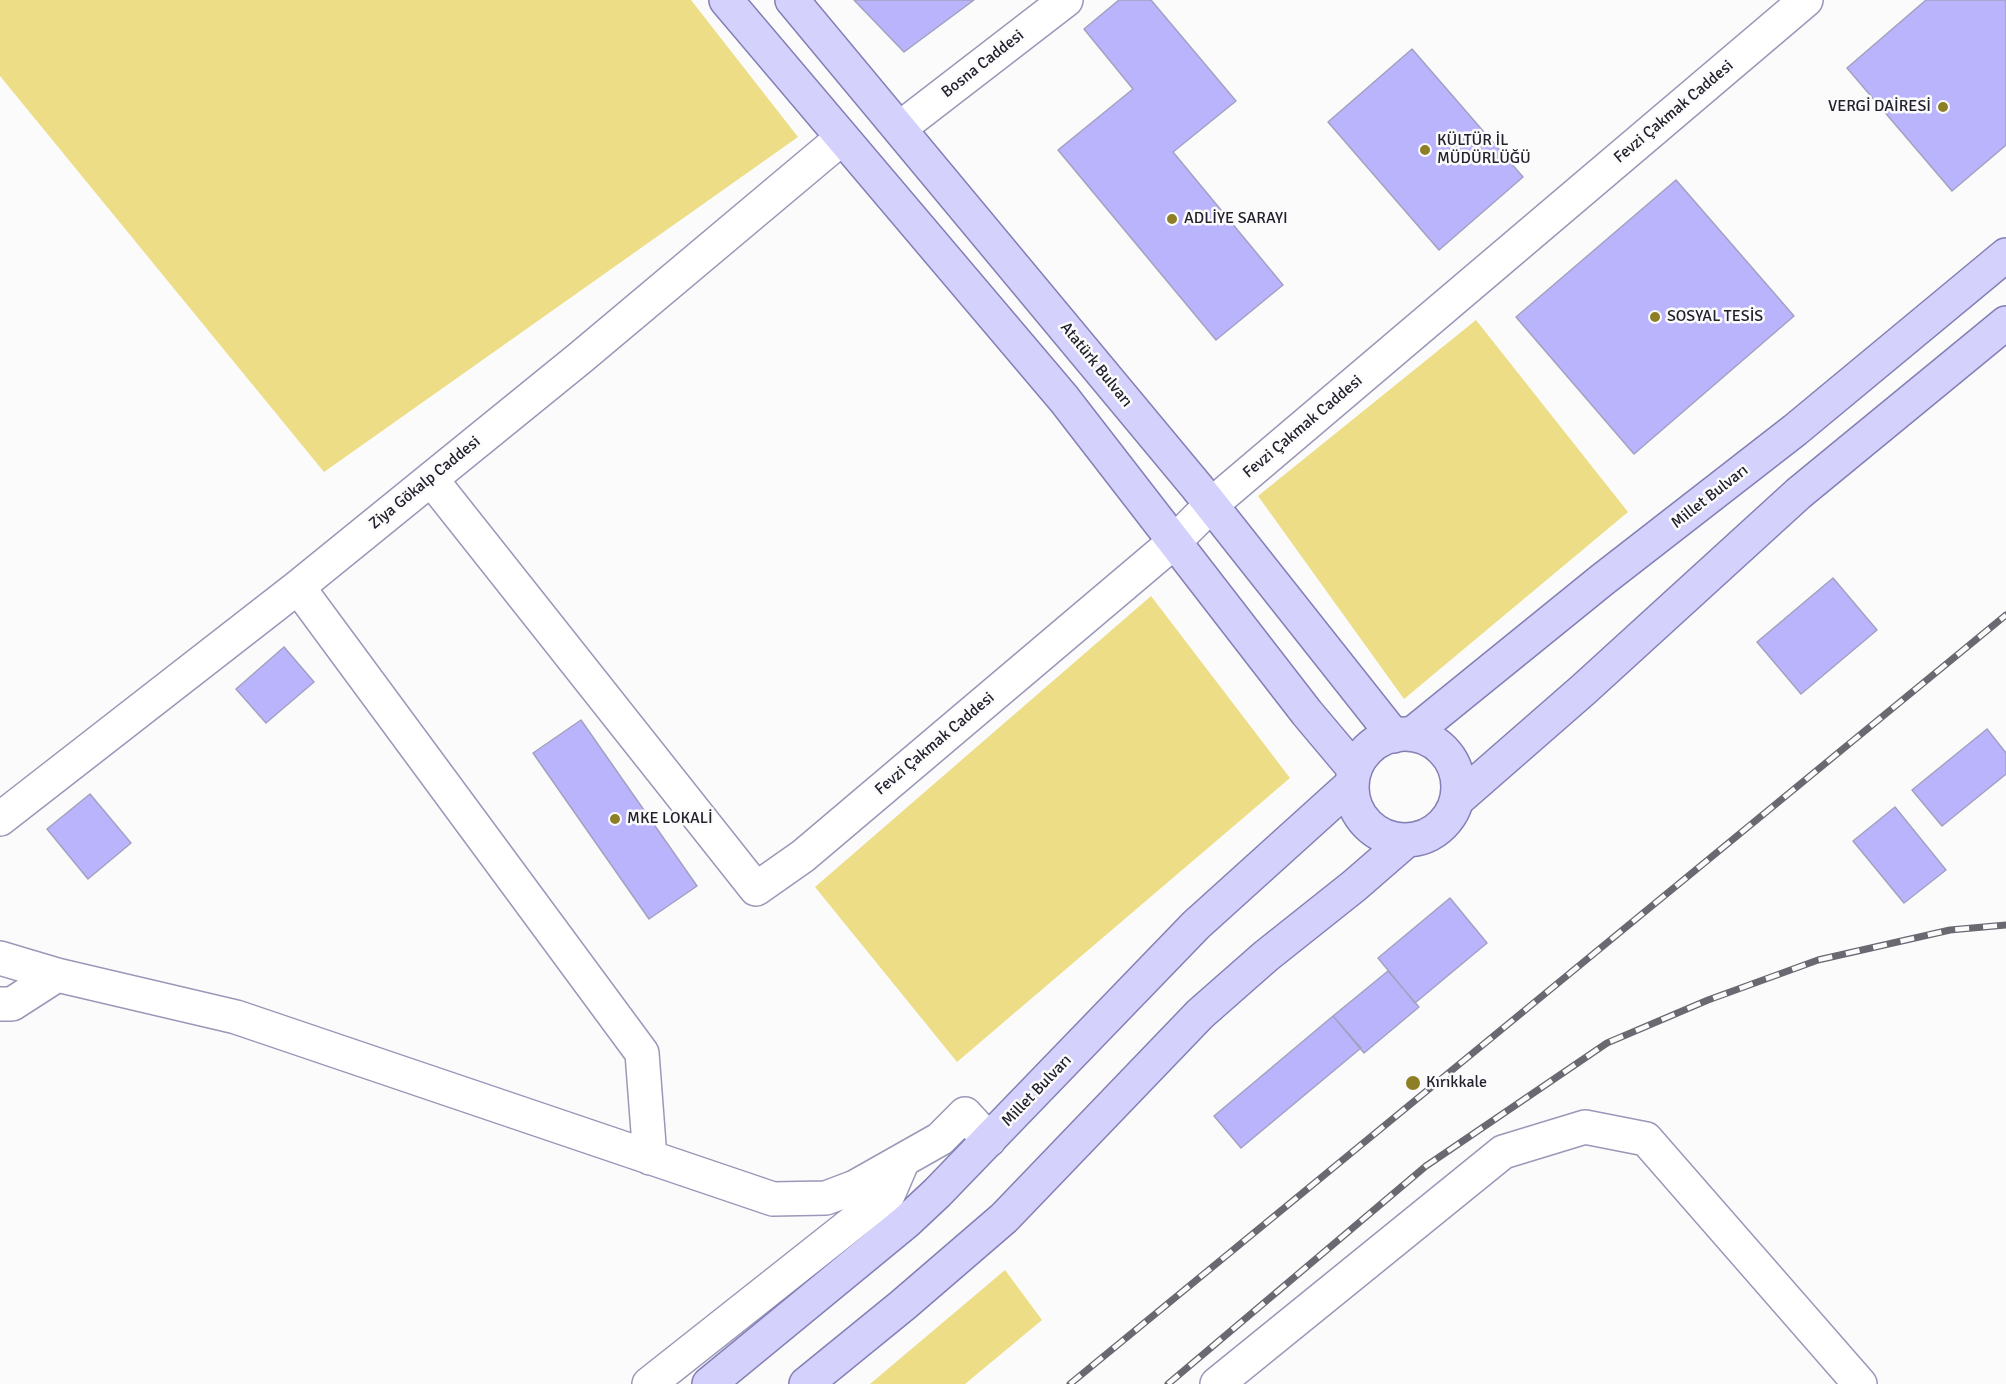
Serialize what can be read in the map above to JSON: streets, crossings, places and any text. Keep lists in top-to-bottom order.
{
  "streets": {
    "main road": ["Atatürk Bulvarı", "Millet Bulvarı"],
    "street": ["Bosna Caddesi", "Fevzi Çakmak Caddesi", "Ziya Gökalp Caddesi"]
  },
  "crossings": [
    ["Bosna Caddesi", "Atatürk Bulvarı"],
    ["Fevzi Çakmak Caddesi", "Atatürk Bulvarı"],
    ["Fevzi Çakmak Caddesi", "Ziya Gökalp Caddesi"],
    ["Atatürk Bulvarı", "Millet Bulvarı"]
  ],
  "places": [
    "VERGİ DAİRESİ",
    "KÜLTÜR İL MÜDÜRLÜĞÜ",
    "ADLİYE SARAYI",
    "SOSYAL TESİS",
    "MKE LOKALİ",
    "Kırıkkale"
  ]
}
